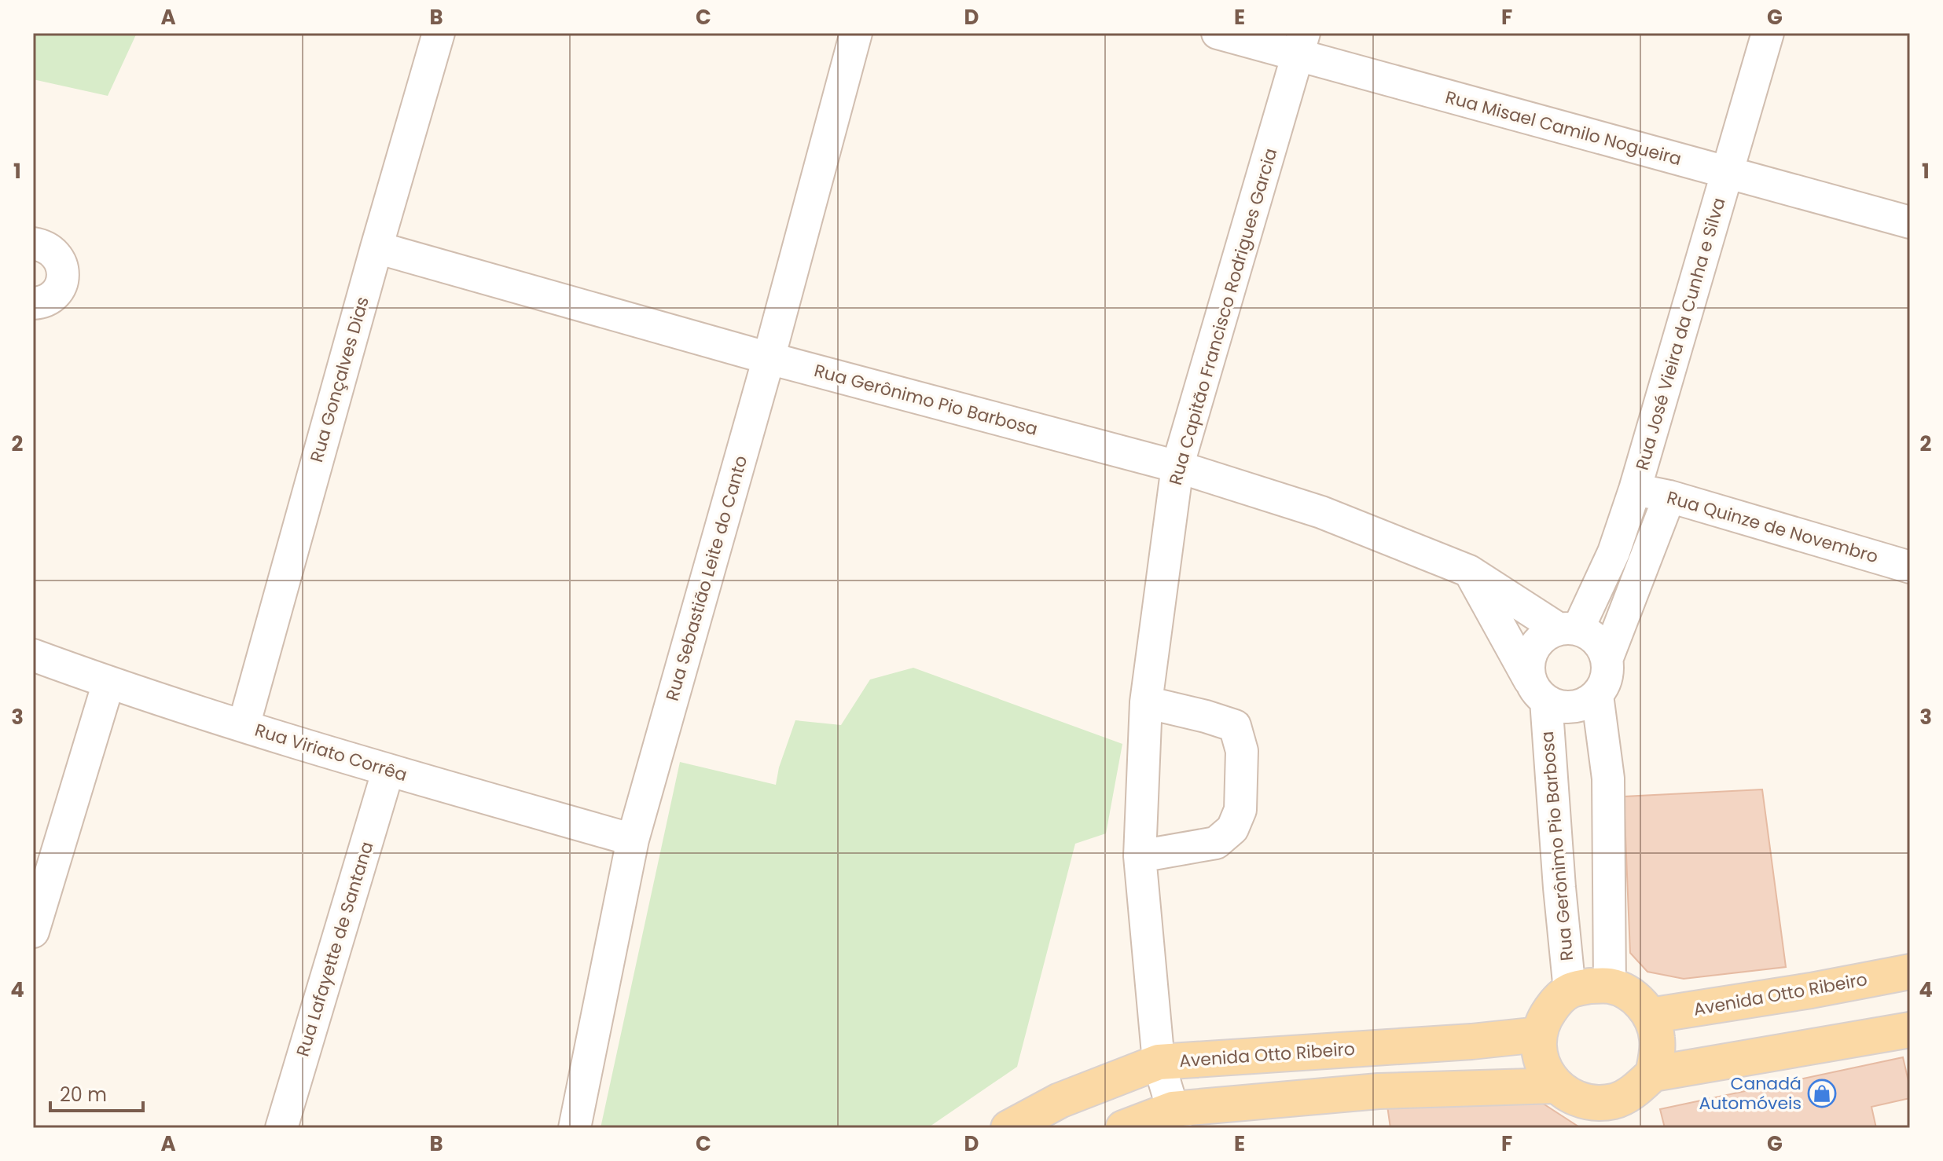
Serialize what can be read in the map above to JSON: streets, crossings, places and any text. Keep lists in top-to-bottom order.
{
  "streets": {
    "main road": ["Avenida Otto Ribeiro"],
    "street": [
      "Rua Misael Camilo Nogueira",
      "Rua Capitão Francisco Rodrigues Garcia",
      "Rua José Vieira da Cunha e Silva",
      "Rua Gonçalves Dias",
      "Rua Gerônimo Pio Barbosa",
      "Rua Quinze de Novembro",
      "Rua Sebastião Leite do Canto",
      "Rua Viriato Corrêa",
      "Rua Lafayette de Santana"
    ]
  },
  "crossings": [
    ["Rua Misael Camilo Nogueira", "Rua Capitão Francisco Rodrigues Garcia"],
    ["Rua Misael Camilo Nogueira", "Rua José Vieira da Cunha e Silva"],
    ["Rua Capitão Francisco Rodrigues Garcia", "Rua Gerônimo Pio Barbosa"],
    ["Rua Capitão Francisco Rodrigues Garcia", "Avenida Otto Ribeiro"],
    ["Rua José Vieira da Cunha e Silva", "Rua Gerônimo Pio Barbosa"],
    ["Rua José Vieira da Cunha e Silva", "Rua Quinze de Novembro"],
    ["Rua Gonçalves Dias", "Rua Gerônimo Pio Barbosa"],
    ["Rua Gonçalves Dias", "Rua Viriato Corrêa"],
    ["Rua Gerônimo Pio Barbosa", "Rua Sebastião Leite do Canto"],
    ["Rua Gerônimo Pio Barbosa", "Avenida Otto Ribeiro"],
    ["Rua Sebastião Leite do Canto", "Rua Viriato Corrêa"],
    ["Rua Viriato Corrêa", "Rua Lafayette de Santana"]
  ],
  "places": {
    "shop": ["Canadá Automóveis"]
  },
  "scale_bar": "20 m",
  "grid": {
    "columns": [
      "A",
      "B",
      "C",
      "D",
      "E",
      "F",
      "G"
    ],
    "rows": [
      "1",
      "2",
      "3",
      "4"
    ]
  }
}
